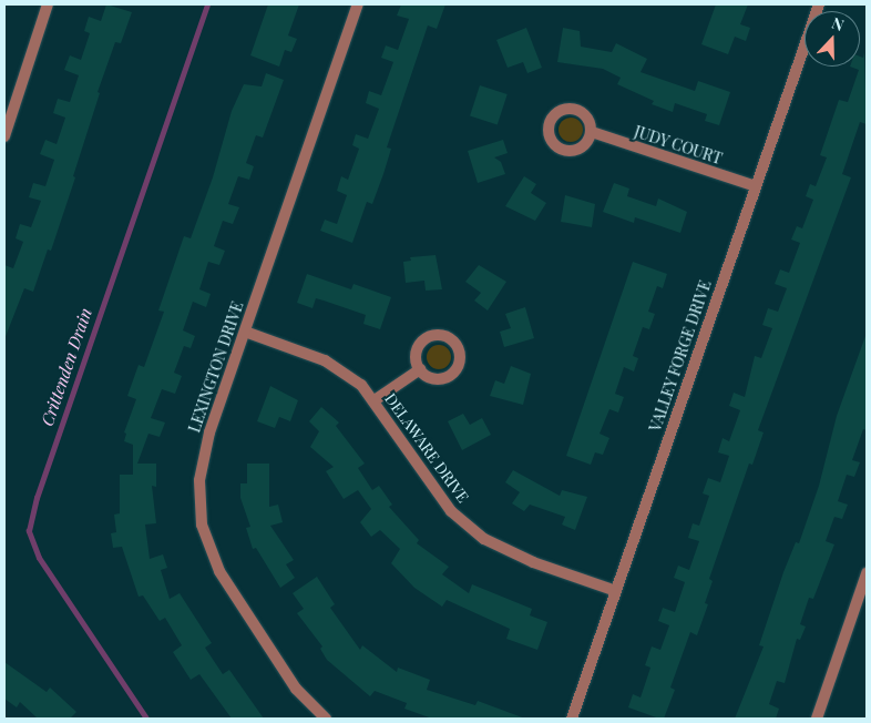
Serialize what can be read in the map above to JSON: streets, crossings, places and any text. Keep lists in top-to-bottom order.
{
  "streets": {
    "street": [
      "JUDY COURT",
      "VALLEY FORGE DRIVE",
      "LEXINGTON DRIVE",
      "DELAWARE DRIVE"
    ]
  },
  "crossings": [
    ["JUDY COURT", "VALLEY FORGE DRIVE"],
    ["VALLEY FORGE DRIVE", "DELAWARE DRIVE"],
    ["LEXINGTON DRIVE", "DELAWARE DRIVE"]
  ],
  "water": ["Crittenden Drain"],
  "north": "top"
}
